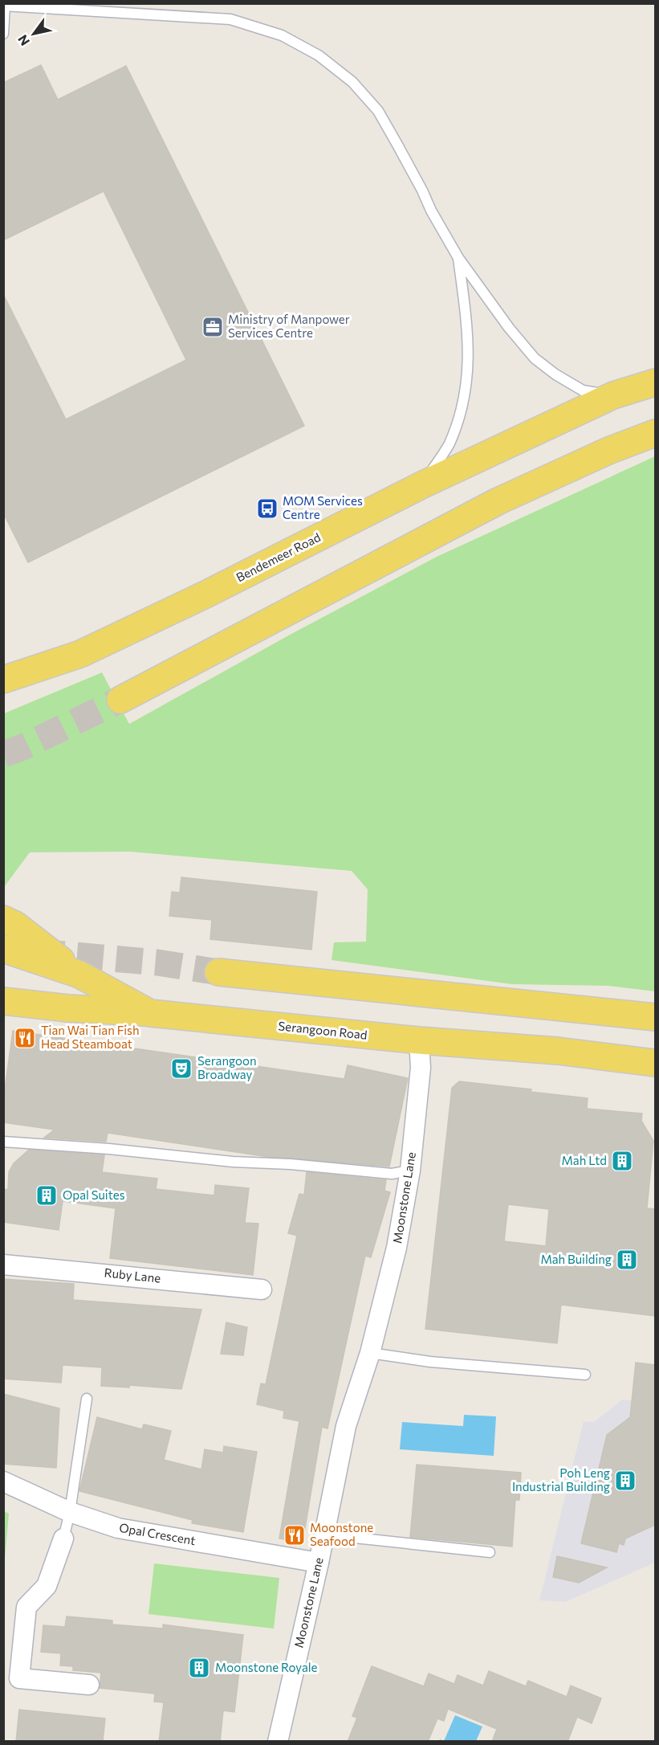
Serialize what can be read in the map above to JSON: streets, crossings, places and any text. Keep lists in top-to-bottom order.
{
  "streets": {
    "main road": ["Bendemeer Road", "Serangoon Road"],
    "street": ["Moonstone Lane", "Ruby Lane", "Opal Crescent"]
  },
  "crossings": [
    ["Serangoon Road", "Moonstone Lane"],
    ["Moonstone Lane", "Opal Crescent"]
  ],
  "places": {
    "office": ["Ministry of Manpower Services Centre"],
    "bus stop": ["MOM Services Centre"],
    "restaurant": ["Tian Wai Tian Fish Head Steamboat", "Moonstone Seafood"],
    "theatre": ["Serangoon Broadway"],
    "building": [
      "Mah Ltd",
      "Opal Suites",
      "Mah Building",
      "Poh Leng Industrial Building",
      "Moonstone Royale"
    ]
  },
  "north": "bottom left"
}
